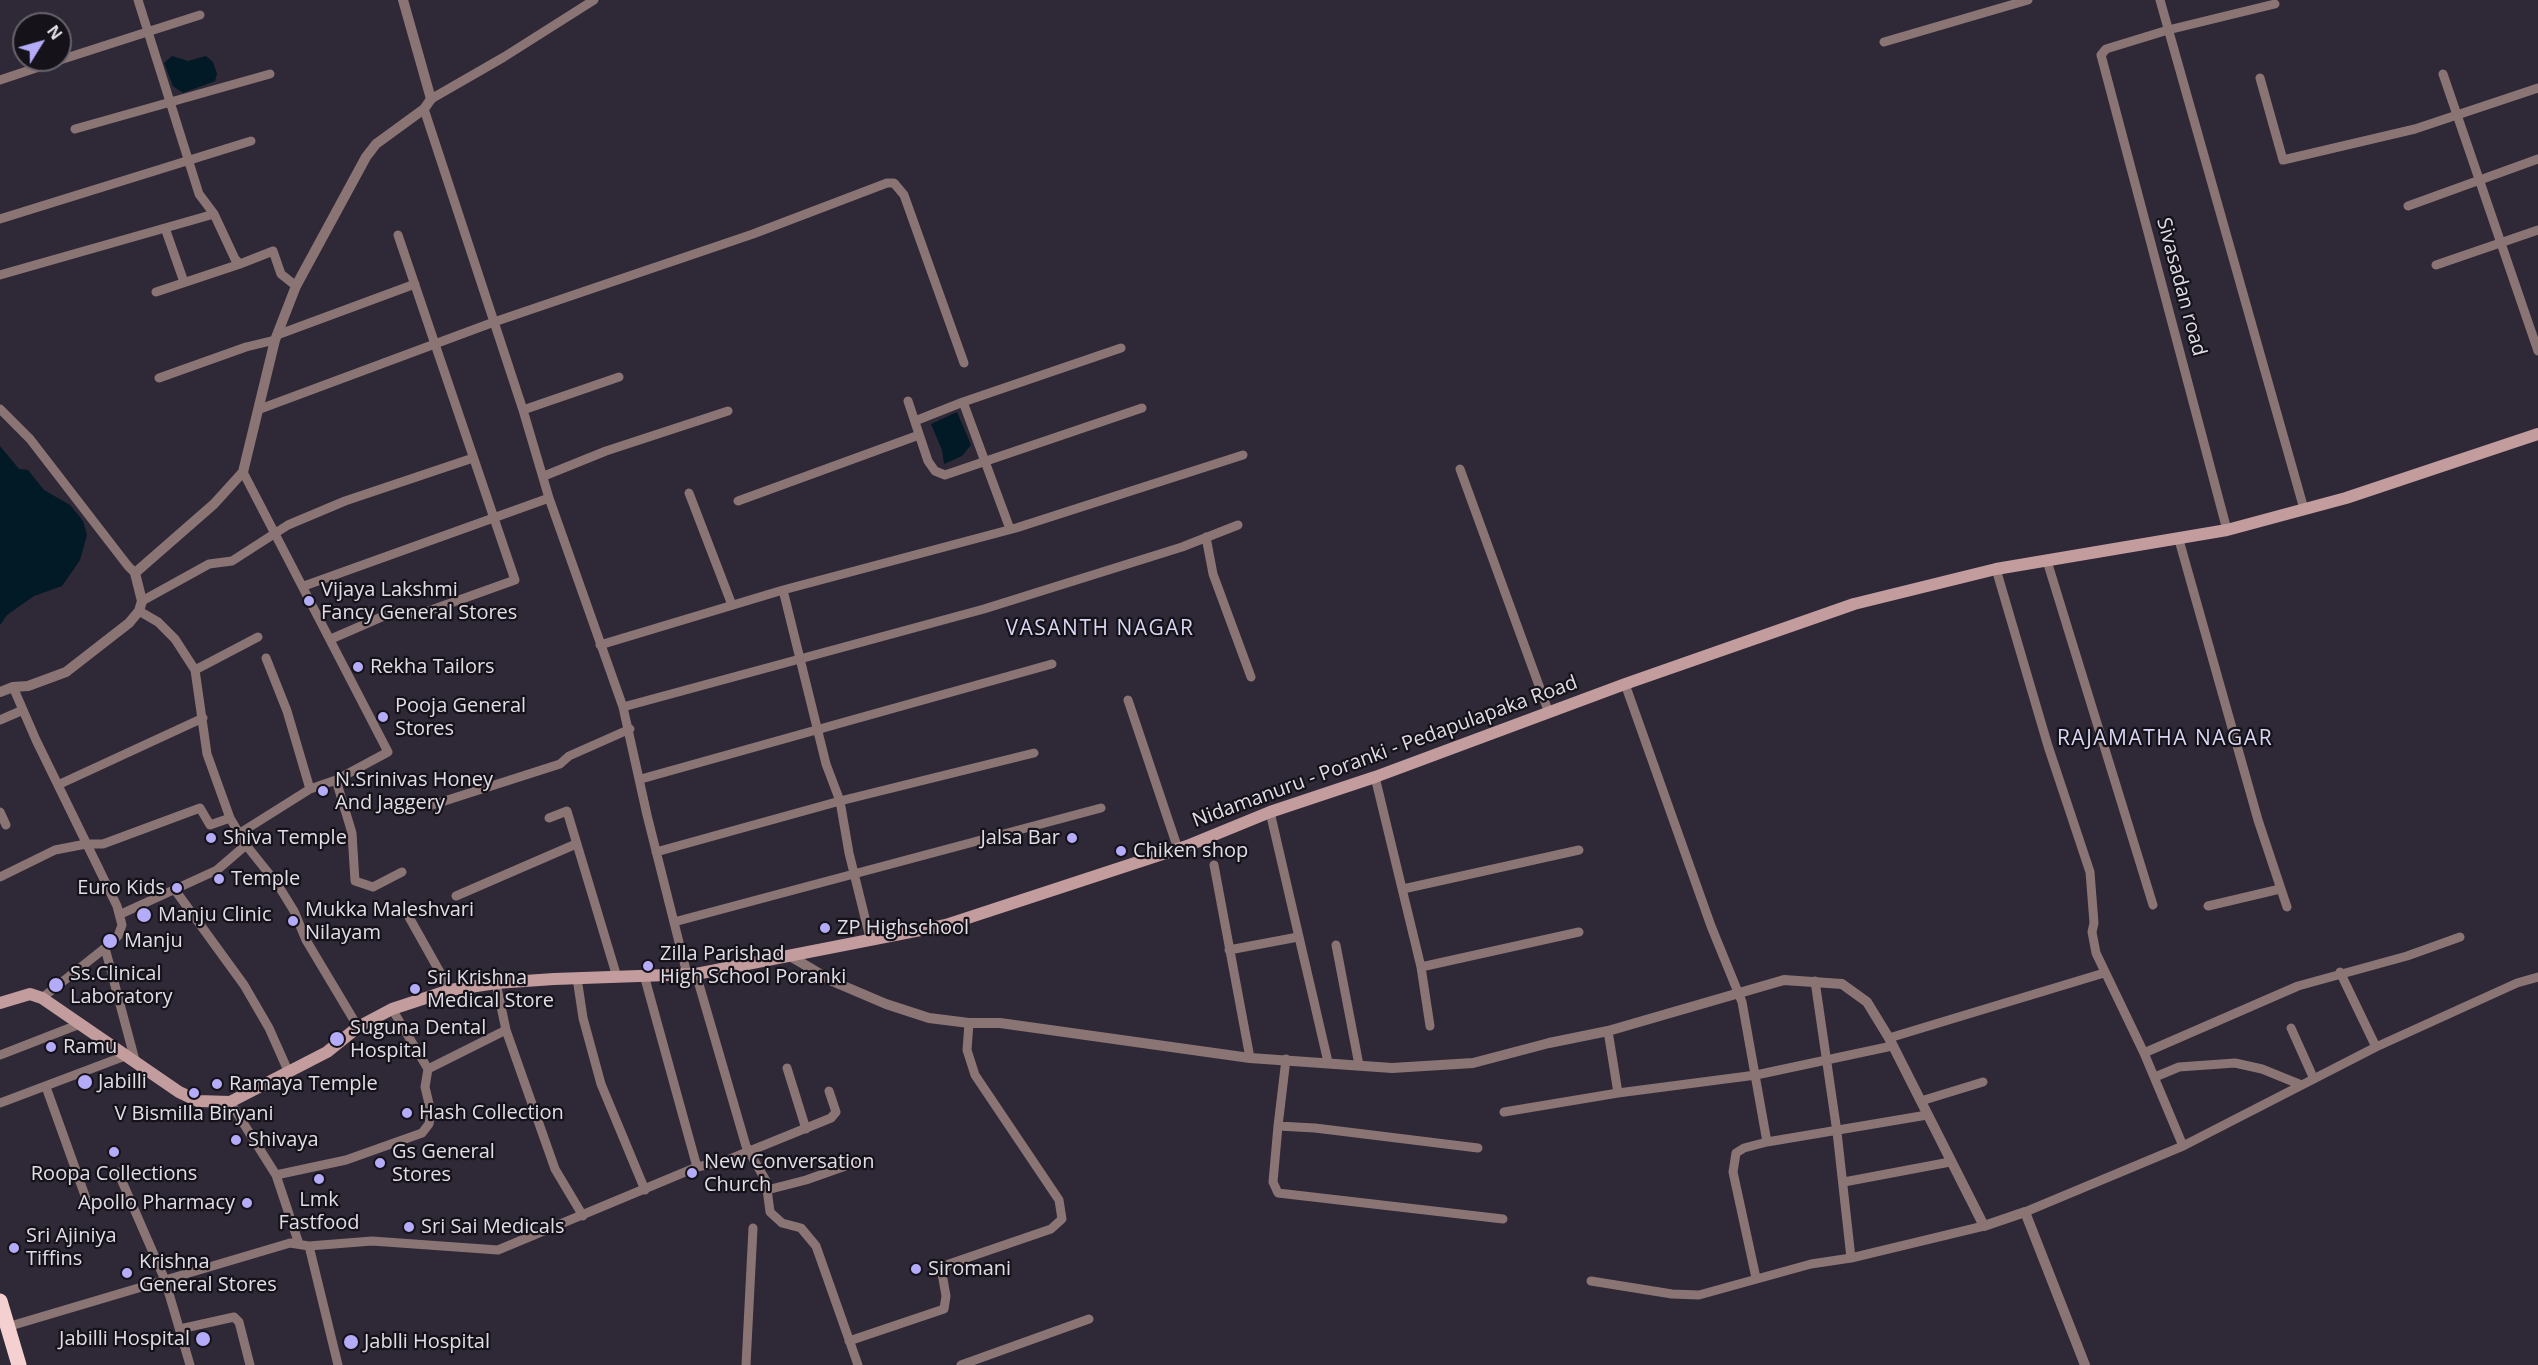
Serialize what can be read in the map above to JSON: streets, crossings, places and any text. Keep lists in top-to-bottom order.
{
  "streets": {
    "main road": ["Nidamanuru - Poranki - Pedapulapaka Road"],
    "street": ["Sivasadan road"]
  },
  "crossings": [
    ["Sivasadan road", "Nidamanuru - Poranki - Pedapulapaka Road"]
  ],
  "districts": ["VASANTH NAGAR", "RAJAMATHA NAGAR"],
  "places": [
    "Vijaya Lakshmi Fancy General Stores",
    "Rekha Tailors",
    "Pooja General Stores",
    "N.Srinivas Honey And Jaggery",
    "Shiva Temple",
    "Jalsa Bar",
    "Chiken shop",
    "Temple",
    "Euro Kids",
    "Manju Clinic",
    "Mukka Maleshvari Nilayam",
    "ZP Highschool",
    "Manju",
    "Zilla Parishad High School Poranki",
    "Ss.Clinical Laboratory",
    "Sri Krishna Medical Store",
    "Suguna Dental Hospital",
    "Ramu",
    "Jabilli",
    "Ramaya Temple",
    "V Bismilla Biryani",
    "Hash Collection",
    "Shivaya",
    "Roopa Collections",
    "Gs General Stores",
    "New Conversation Church",
    "Lmk Fastfood",
    "Apollo Pharmacy",
    "Sri Sai Medicals",
    "Sri Ajiniya Tiffins",
    "Siromani",
    "Krishna General Stores",
    "Jabilli Hospital",
    "Jablli Hospital"
  ],
  "north": "top right"
}
